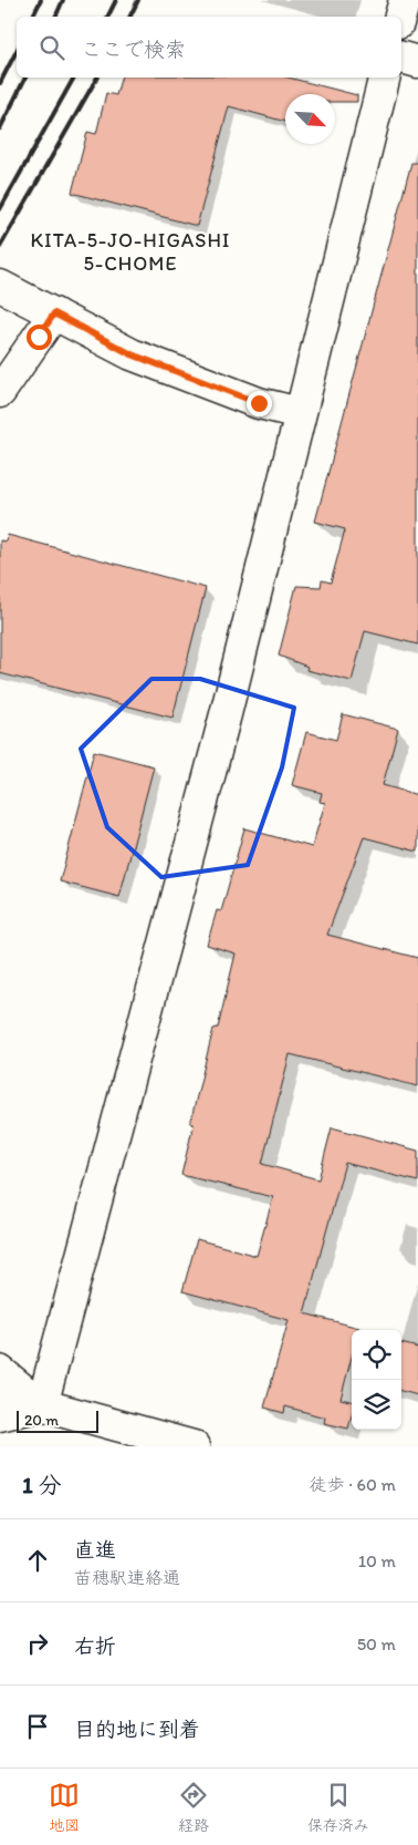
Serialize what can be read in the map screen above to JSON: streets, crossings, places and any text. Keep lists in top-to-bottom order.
{
  "districts": ["KITA-5-JO-HIGASHI 5-CHOME"],
  "scale_bar": "20 m",
  "north": "bottom right",
  "page": {
    "search": "ここで検索",
    "scale": "20 m",
    "heading": ["1 分", "徒歩 · 60 m"],
    "list": [
      ["直進", "苗穂駅連絡通", "10 m"],
      ["右折", "50 m"],
      "目的地に到着"
    ],
    "nav": ["地図", "経路", "保存済み"]
  }
}
